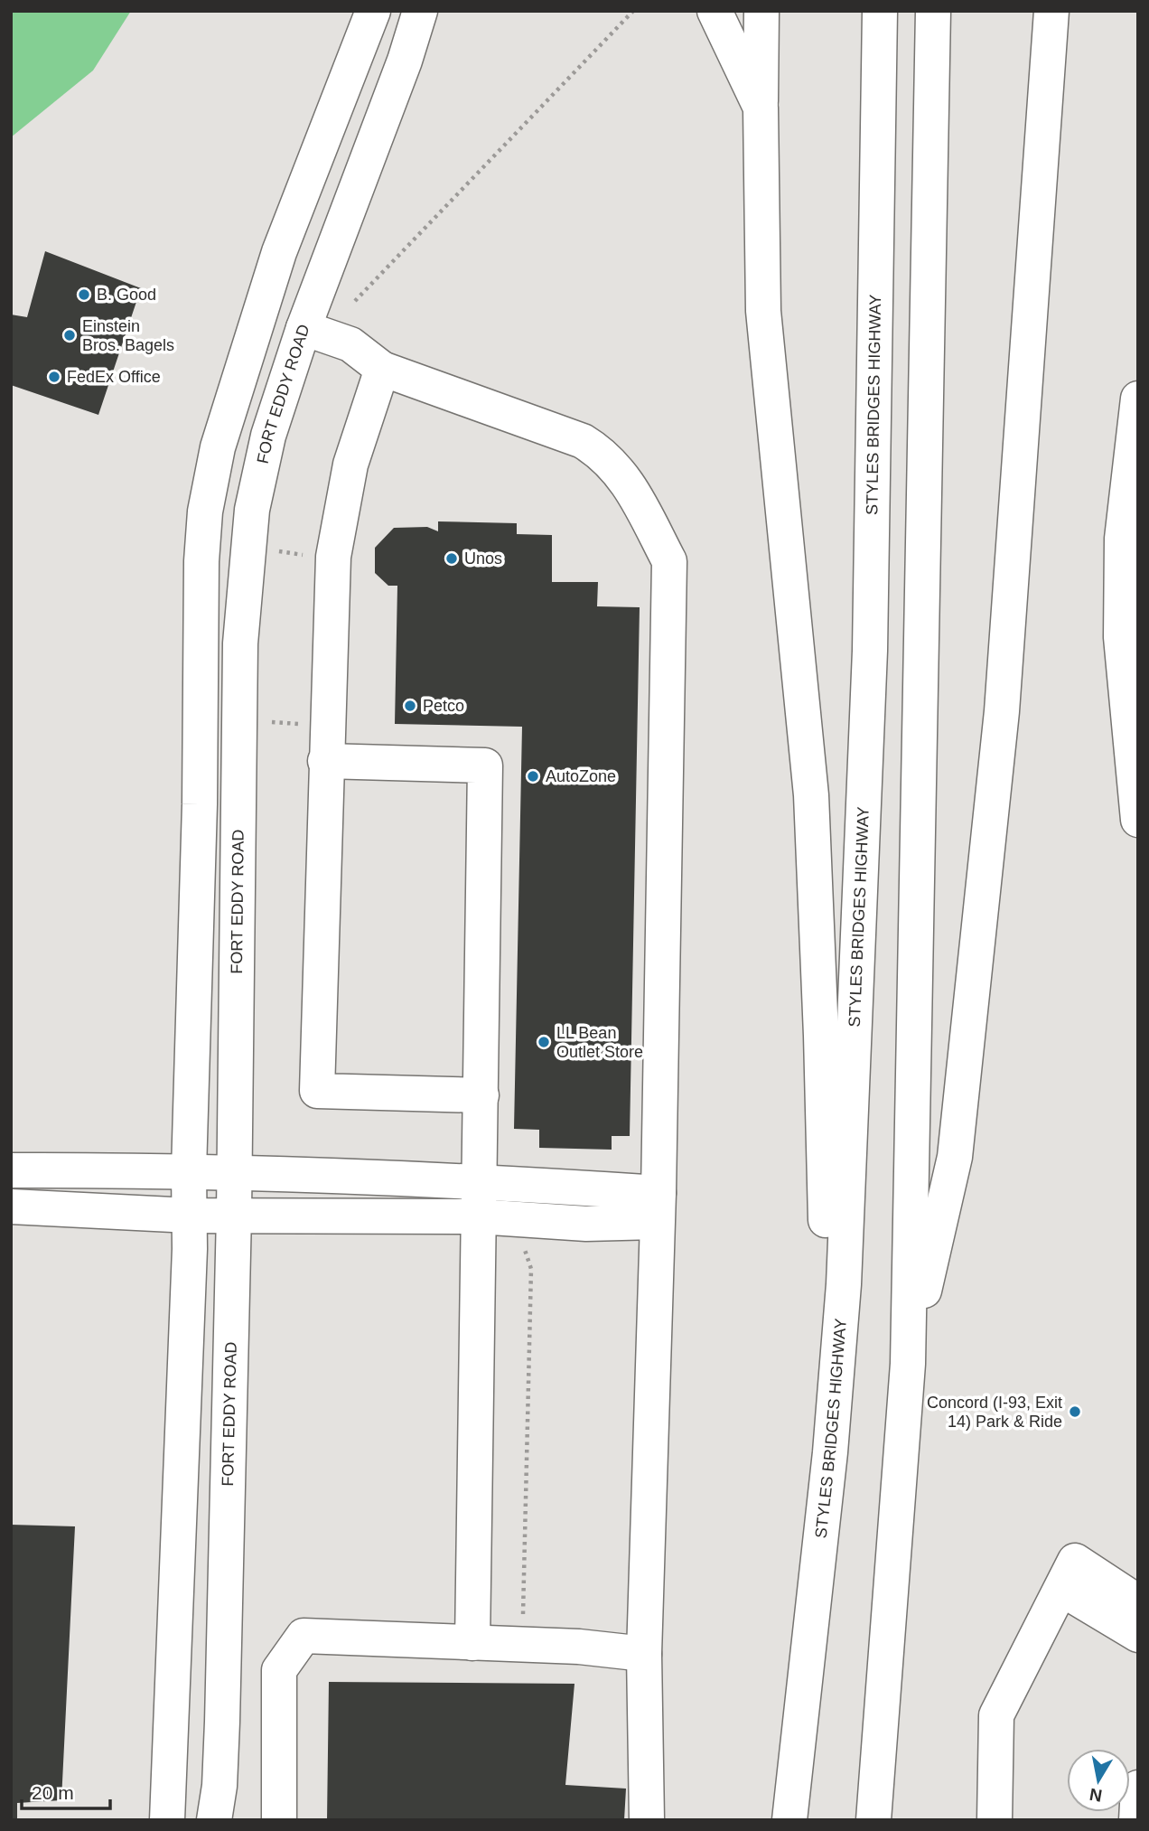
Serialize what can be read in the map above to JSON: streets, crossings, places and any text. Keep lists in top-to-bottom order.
{
  "streets": {
    "main road": ["FORT EDDY ROAD", "STYLES BRIDGES HIGHWAY"]
  },
  "places": [
    "B. Good",
    "Einstein Bros. Bagels",
    "FedEx Office",
    "Unos",
    "Petco",
    "AutoZone",
    "LL Bean Outlet Store",
    "Concord (I-93, Exit 14) Park & Ride"
  ],
  "scale_bar": "20 m",
  "north": "bottom"
}
